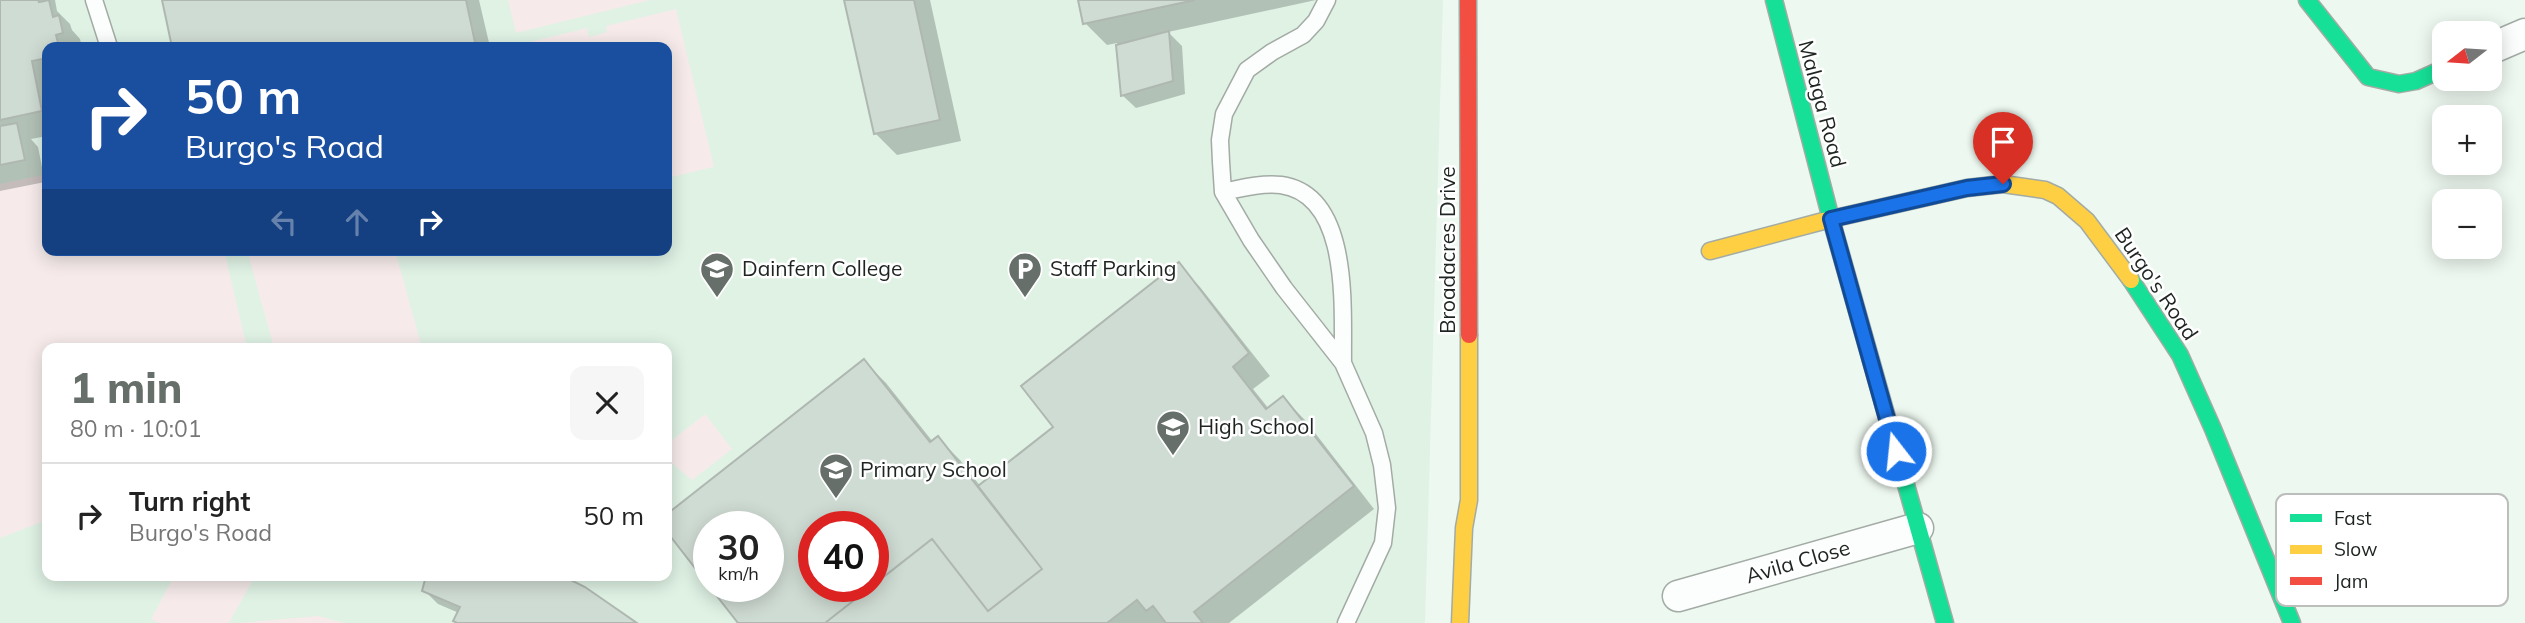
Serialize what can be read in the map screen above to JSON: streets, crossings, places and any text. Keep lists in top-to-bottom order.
{
  "streets": {
    "street": [
      "Malaga Road",
      "Broadacres Drive",
      "Burgo's Road",
      "Avila Close"
    ]
  },
  "crossings": [
    ["Malaga Road", "Burgo's Road"],
    ["Malaga Road", "Avila Close"]
  ],
  "places": {
    "school or university": ["Dainfern College", "High School", "Primary School"],
    "parking": ["Staff Parking"]
  },
  "legend": ["Fast", "Slow", "Jam"],
  "north": "left",
  "page": {
    "map_buttons": ["+", "−"],
    "turn": ["50 m", "Burgo's Road"],
    "heading": ["1 min", "80 m · 10:01"],
    "list": [
      {
        "name": "Turn right",
        "note": "Burgo's Road",
        "value": "50 m"
      }
    ],
    "speed": "30 km/h",
    "limit": "40"
  }
}
